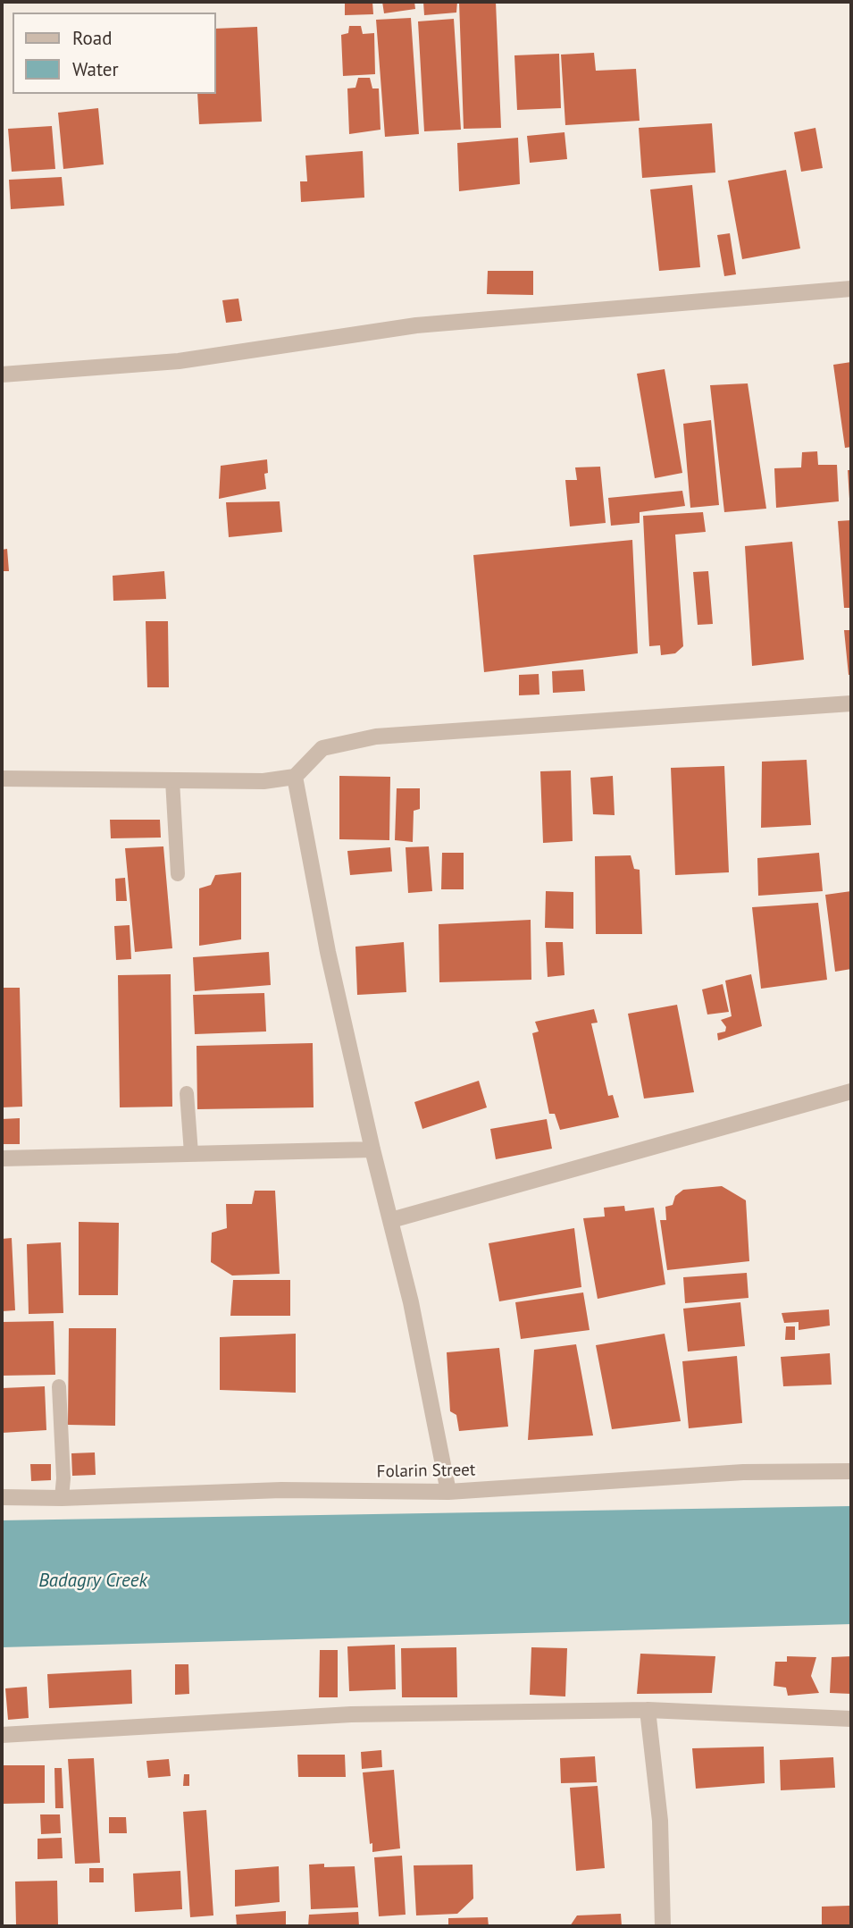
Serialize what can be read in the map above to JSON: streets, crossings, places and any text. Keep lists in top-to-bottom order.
{
  "streets": {
    "street": ["Folarin Street"]
  },
  "water": ["Badagry Creek"],
  "legend": ["Road", "Water"]
}
